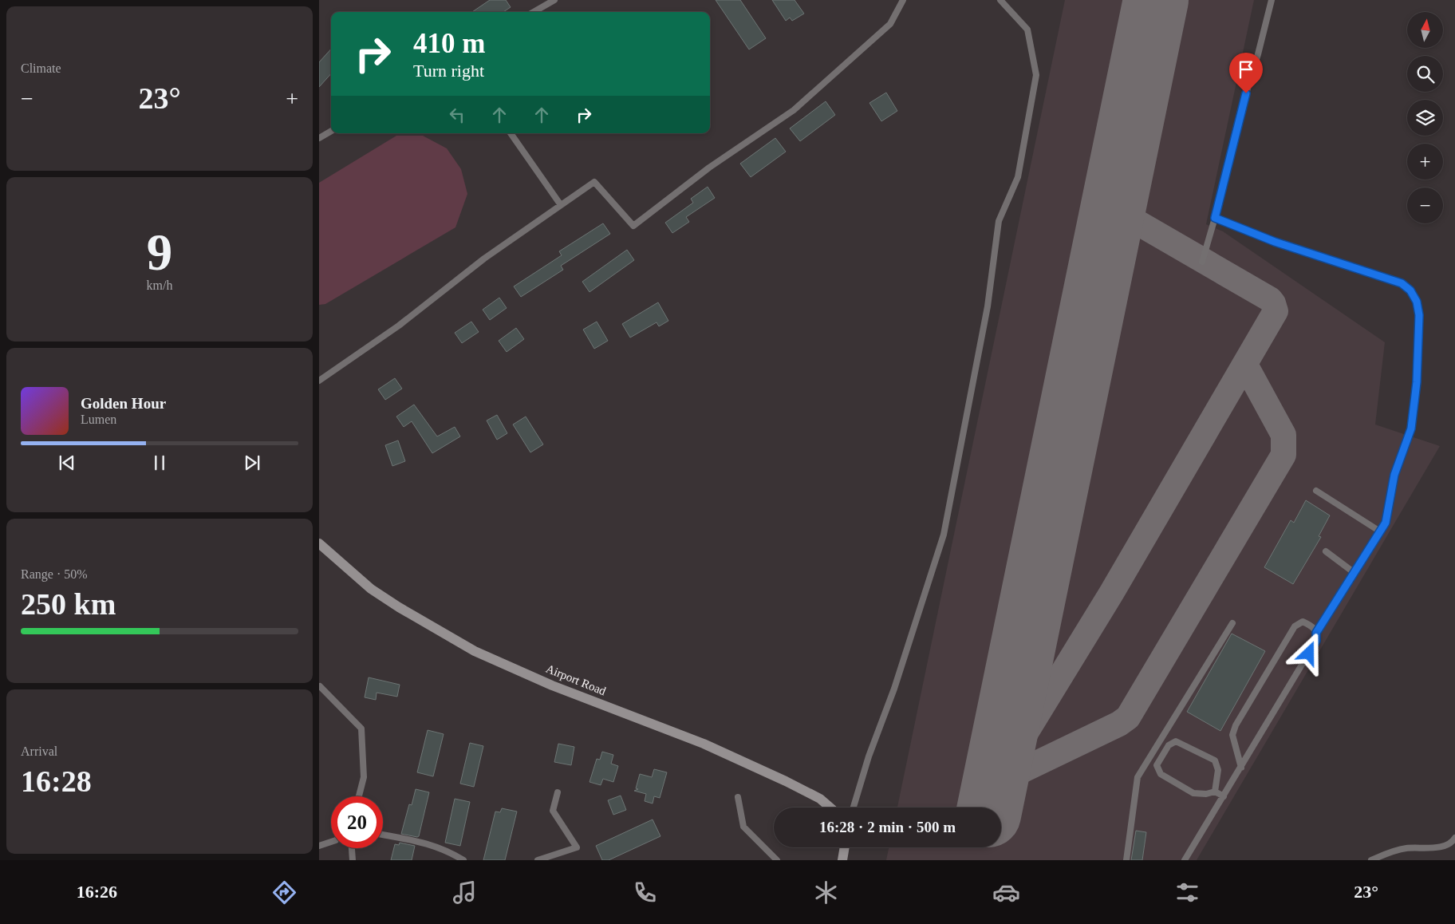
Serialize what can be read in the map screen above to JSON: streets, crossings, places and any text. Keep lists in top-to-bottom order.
{
  "streets": {
    "main road": ["Airport Road"]
  },
  "north": "top",
  "page": {
    "tile": [
      "Climate",
      ["9", "km/h"],
      ["Range · 50%", "250 km"],
      ["Arrival", "16:28"]
    ],
    "map_buttons": ["+", "−"],
    "turn": ["410 m", "Turn right"],
    "heat": ["−", "23°", "+"],
    "song": ["Golden Hour", "Lumen"],
    "limit": "20",
    "trip": "16:28 · 2 min · 500 m",
    "tabs": ["16:26", "23°"]
  }
}
